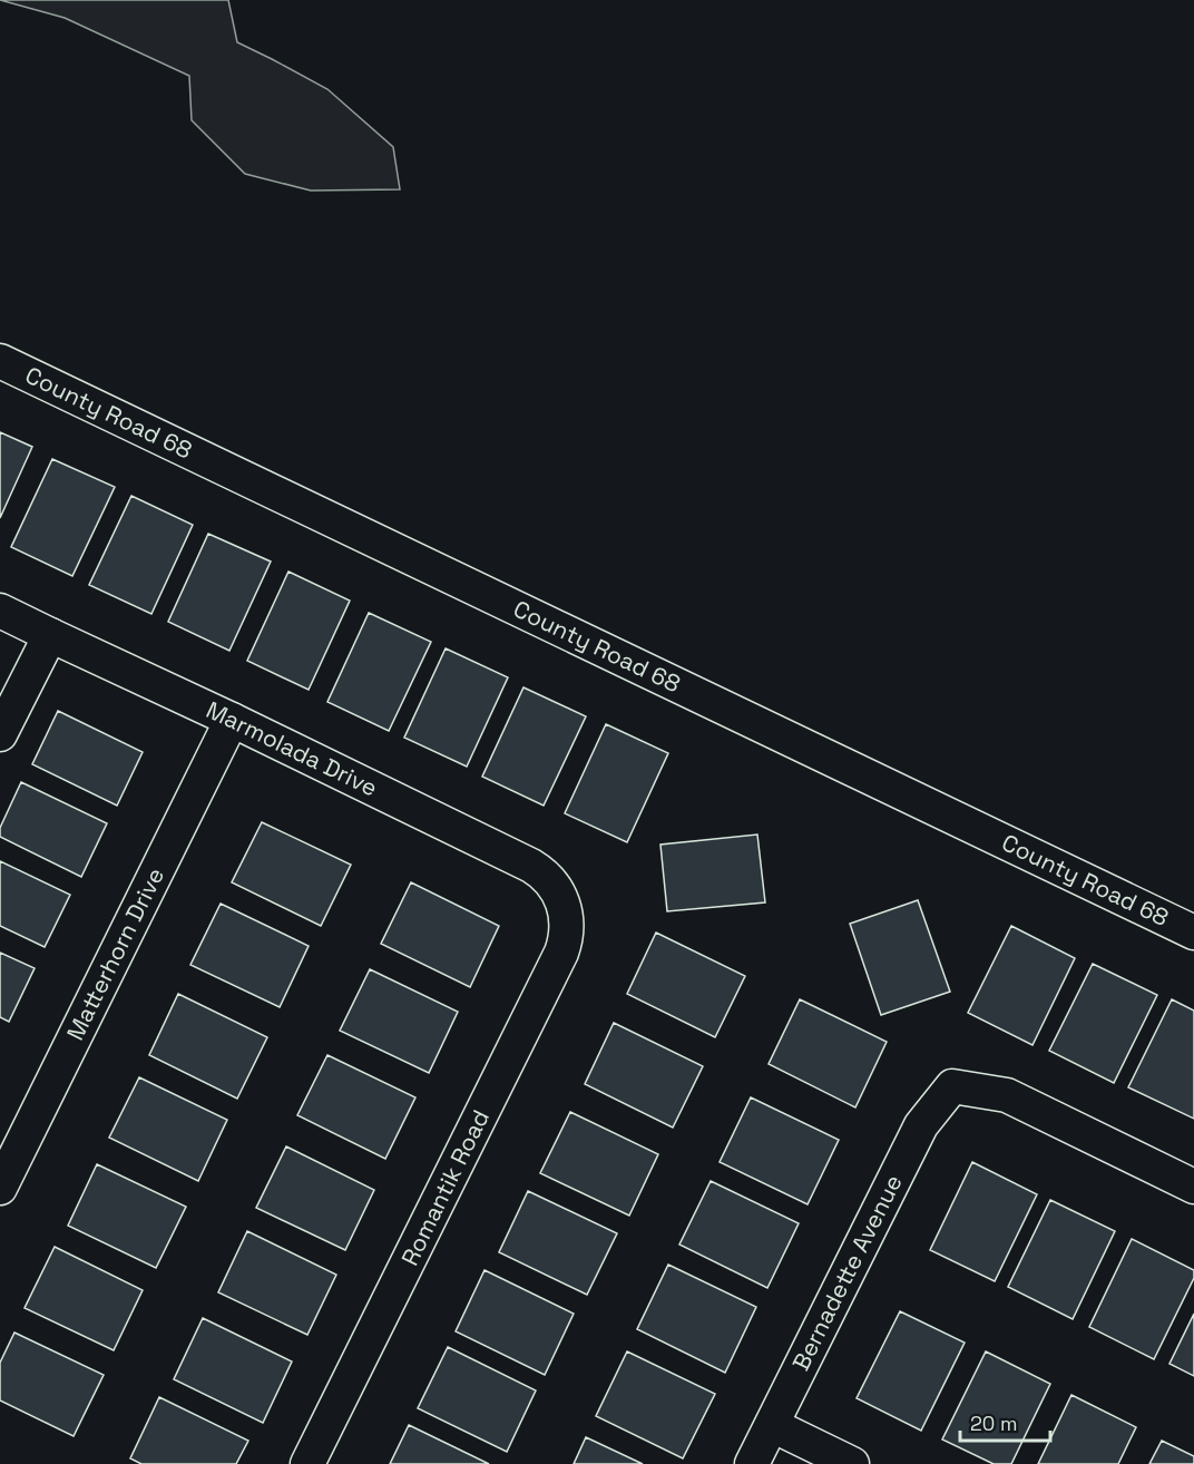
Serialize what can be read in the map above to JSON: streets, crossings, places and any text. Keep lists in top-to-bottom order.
{
  "streets": {
    "street": [
      "County Road 68",
      "Marmolada Drive",
      "Matterhorn Drive",
      "Romantik Road",
      "Bernadette Avenue"
    ]
  },
  "crossings": [
    ["Marmolada Drive", "Matterhorn Drive"],
    ["Marmolada Drive", "Romantik Road"]
  ],
  "scale_bar": "20 m"
}
